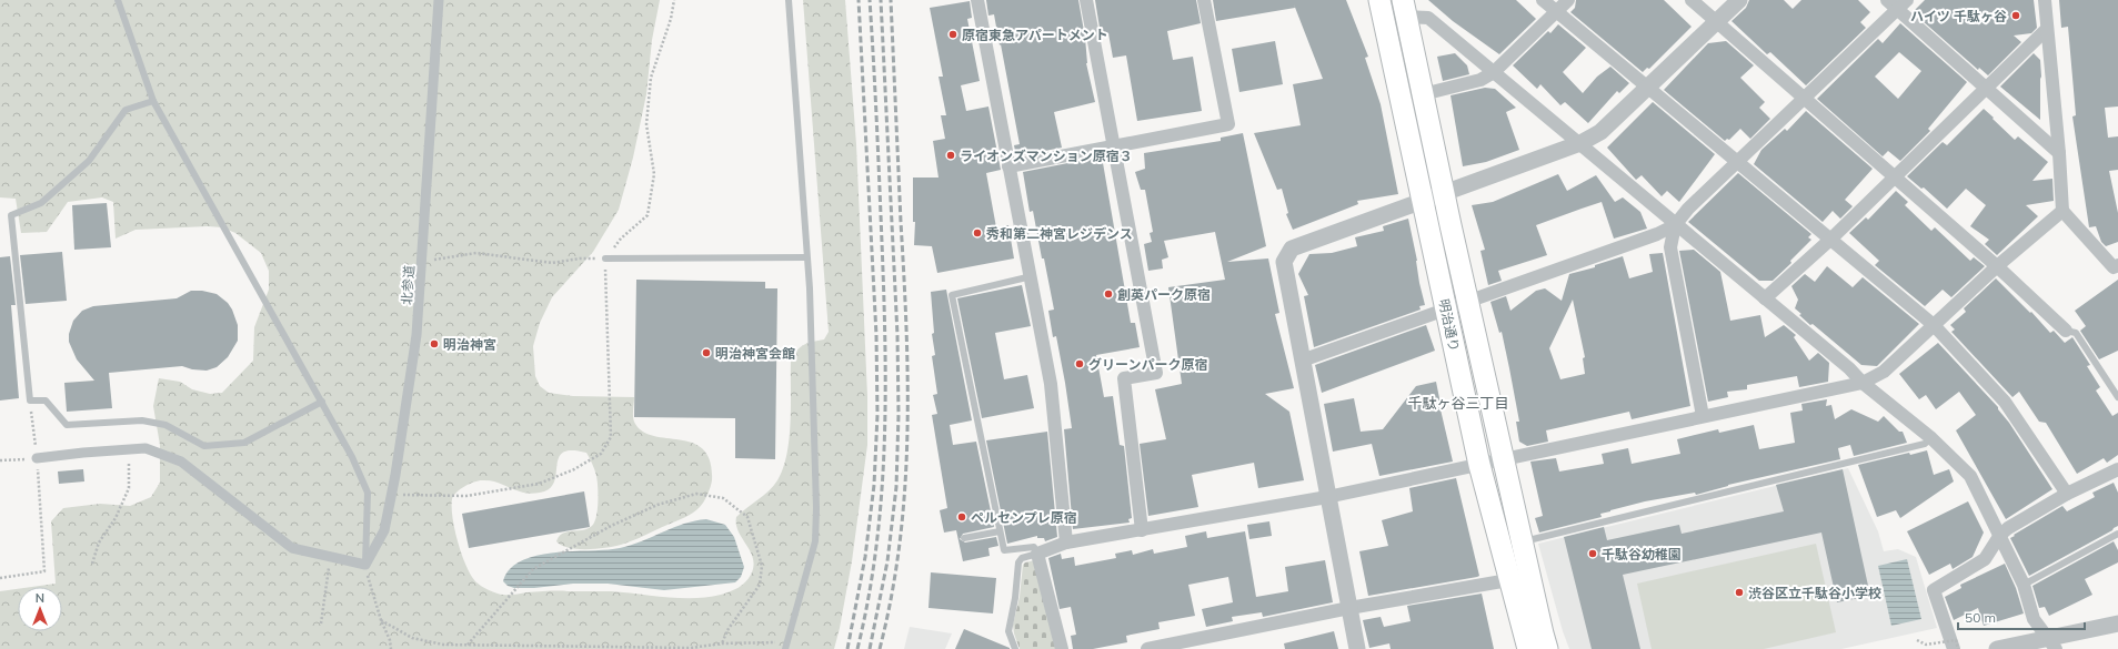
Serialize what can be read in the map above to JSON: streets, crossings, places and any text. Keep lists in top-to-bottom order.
{
  "streets": {
    "main road": ["明治通り"],
    "street": ["北参道"]
  },
  "districts": ["千駄ヶ谷三丁目"],
  "places": [
    "ハイツ 千駄ヶ谷",
    "原宿東急アパートメント",
    "ライオンズマンション原宿３",
    "秀和第二神宮レジデンス",
    "創英パーク原宿",
    "明治神宮",
    "明治神宮会館",
    "グリーンパーク原宿",
    "ペルセンプレ原宿",
    "千駄谷幼稚園",
    "渋谷区立千駄谷小学校"
  ],
  "scale_bar": "50 m",
  "north": "top"
}
